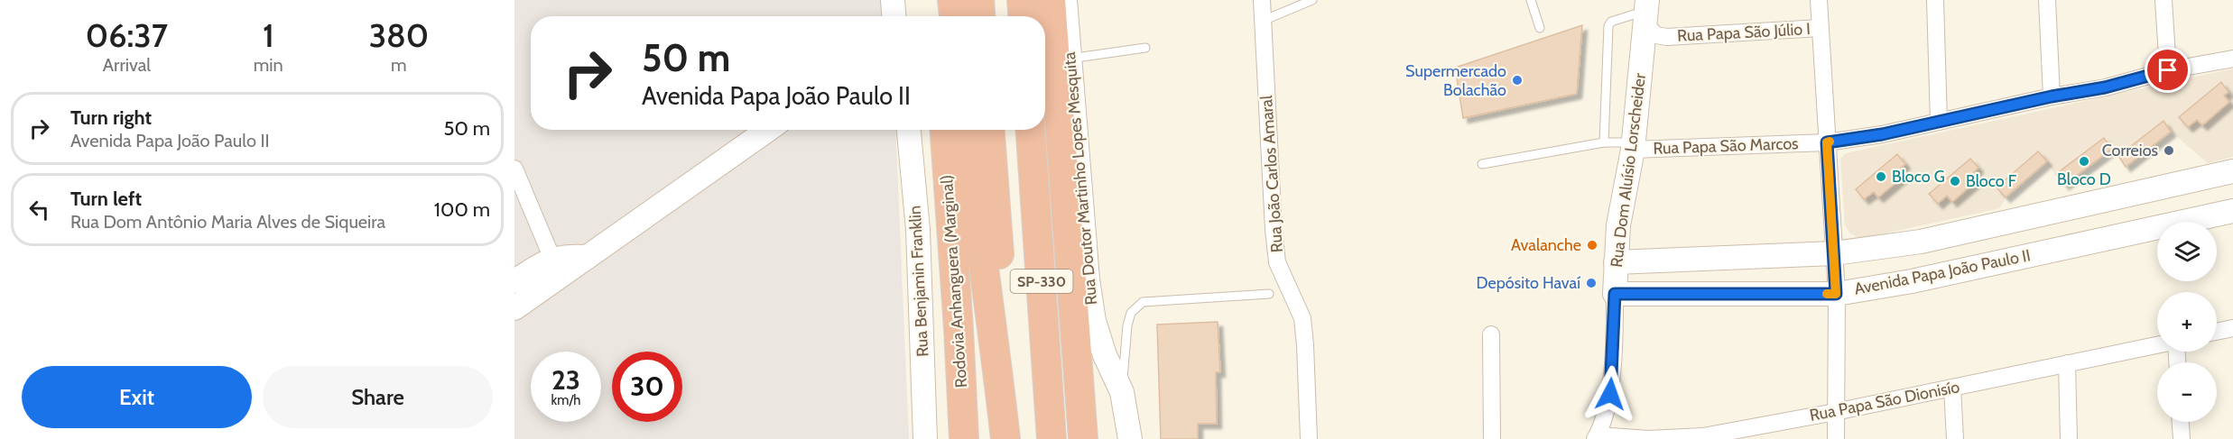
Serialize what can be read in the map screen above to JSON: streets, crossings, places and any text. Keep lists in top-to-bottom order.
{
  "streets": {
    "highway": ["Rodovia Anhanguera (Marginal)", "SP-330"],
    "street": [
      "Rua Papa São Júlio I",
      "Rua Papa São Marcos",
      "Rua Dom Aluísio Lorscheider",
      "Rua João Carlos Amaral",
      "Rua Doutor Martinho Lopes Mesquita",
      "Avenida Papa João Paulo II",
      "Rua Benjamin Franklin",
      "Rua Papa São Dionisío"
    ]
  },
  "crossings": [
    ["Rua Papa São Júlio I", "Rua Dom Aluísio Lorscheider"],
    ["Rua Papa São Marcos", "Rua Dom Aluísio Lorscheider"],
    ["Rua Dom Aluísio Lorscheider", "Avenida Papa João Paulo II"],
    ["Rua Dom Aluísio Lorscheider", "Rua Papa São Dionisío"]
  ],
  "places": [
    "Supermercado Bolachão",
    "Correios",
    "Bloco D",
    "Bloco G",
    "Bloco F",
    "Avalanche",
    "Depósito Havaí"
  ],
  "page": {
    "eta": [
      "06:37",
      "Arrival",
      "1",
      "min",
      "380",
      "m"
    ],
    "turn": ["50 m", "Avenida Papa João Paulo II"],
    "list": [
      {
        "name": "Turn right",
        "note": "Avenida Papa João Paulo II",
        "value": "50 m"
      },
      {
        "name": "Turn left",
        "note": "Rua Dom Antônio Maria Alves de Siqueira",
        "value": "100 m"
      }
    ],
    "map_buttons": ["+", "−"],
    "speed": "23 km/h",
    "limit": "30",
    "buttons": ["Exit", "Share"]
  }
}
